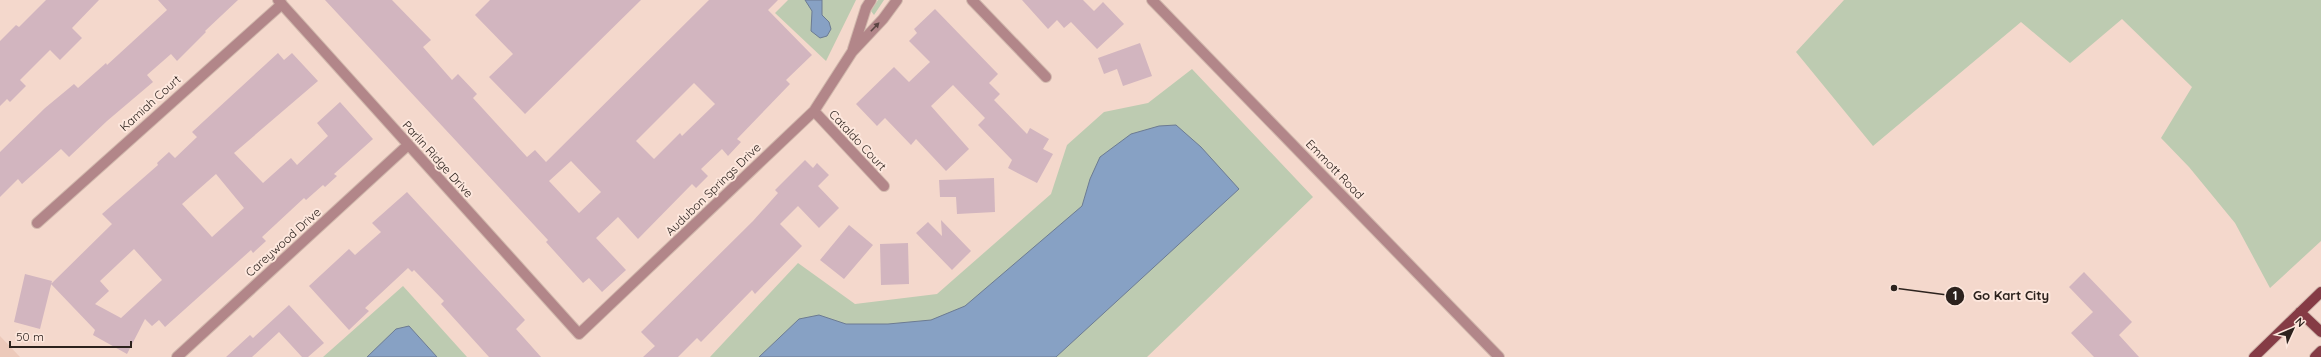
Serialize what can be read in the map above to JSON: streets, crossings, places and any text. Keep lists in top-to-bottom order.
{
  "streets": {
    "street": [
      "Kamiah Court",
      "Cataldo Court",
      "Parlin Ridge Drive",
      "Emmott Road",
      "Audubon Springs Drive",
      "Careywood Drive"
    ]
  },
  "crossings": [
    ["Kamiah Court", "Parlin Ridge Drive"],
    ["Cataldo Court", "Audubon Springs Drive"],
    ["Parlin Ridge Drive", "Audubon Springs Drive"],
    ["Parlin Ridge Drive", "Careywood Drive"]
  ],
  "places": ["Go Kart City"],
  "scale_bar": "50 m",
  "north": "top right"
}
